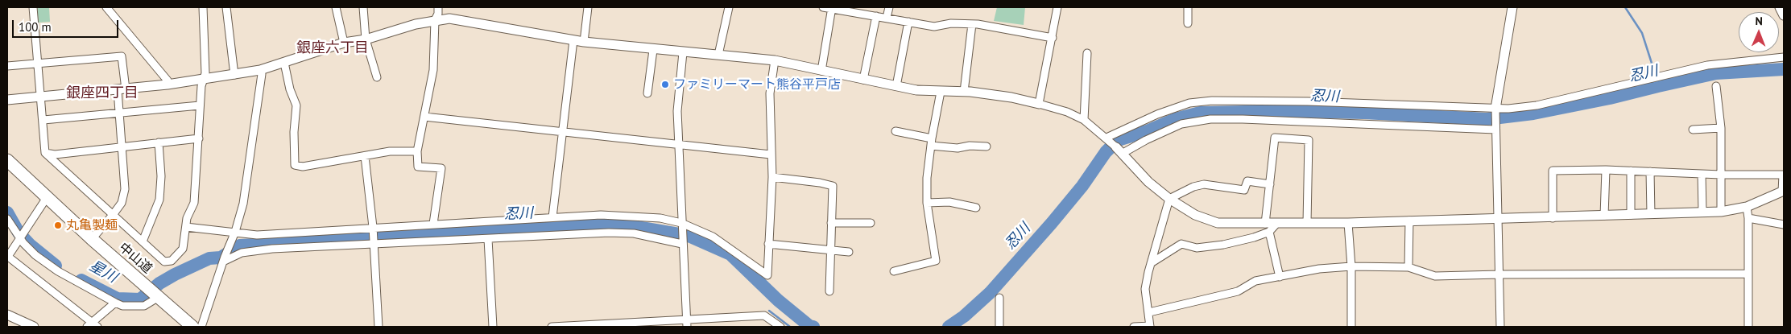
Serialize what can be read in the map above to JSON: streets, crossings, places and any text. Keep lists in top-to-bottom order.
{
  "streets": {
    "highway": ["中山道"]
  },
  "districts": ["銀座六丁目", "銀座四丁目"],
  "water": ["忍川", "星川"],
  "places": ["ファミリーマート熊谷平戸店", "丸亀製麺"],
  "scale_bar": "100 m",
  "north": "top"
}
